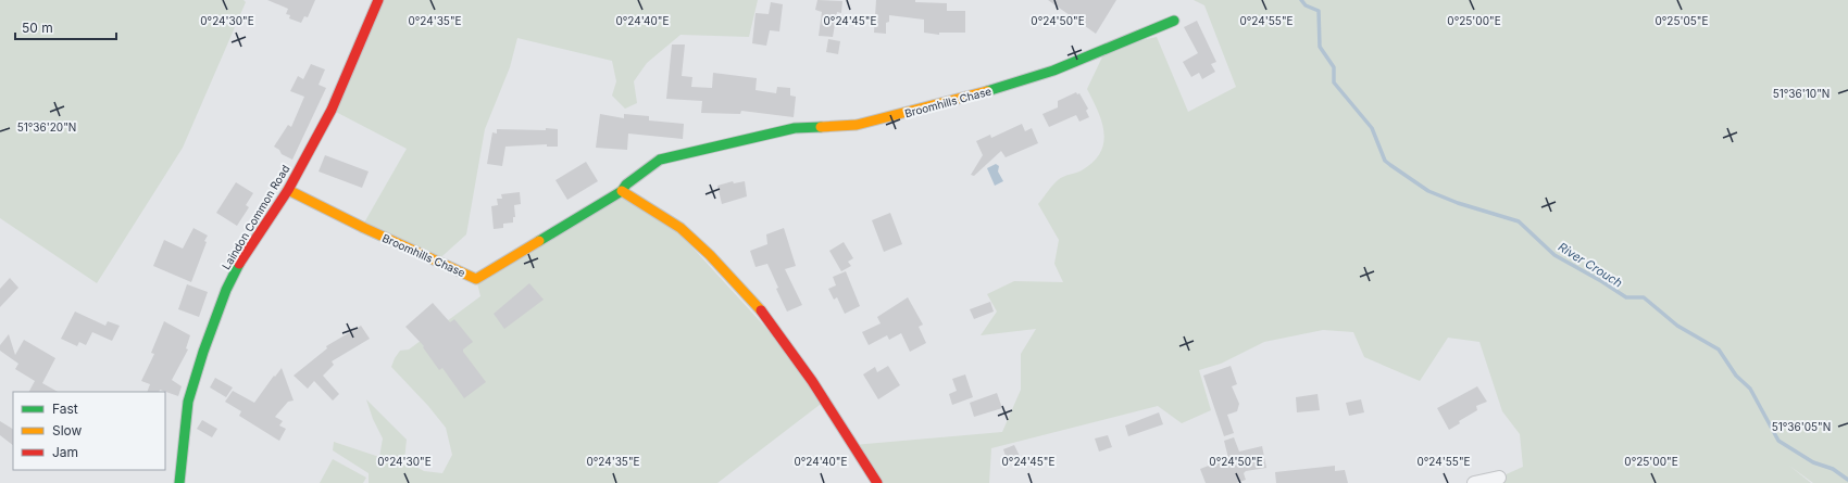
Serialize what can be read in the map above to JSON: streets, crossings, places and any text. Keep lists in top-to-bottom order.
{
  "streets": {
    "street": ["Broomhills Chase", "Laindon Common Road"]
  },
  "crossings": [
    ["Broomhills Chase", "Laindon Common Road"]
  ],
  "water": ["River Crouch"],
  "legend": ["Fast", "Slow", "Jam"],
  "scale_bar": "50 m",
  "coordinates": [
    "0°24'30\"E",
    "0°24'35\"E",
    "0°24'40\"E",
    "0°24'45\"E",
    "0°24'50\"E",
    "0°24'55\"E",
    "0°25'00\"E",
    "0°25'05\"E",
    "51°36'10\"N",
    "51°36'20\"N",
    "51°36'05\"N"
  ]
}
